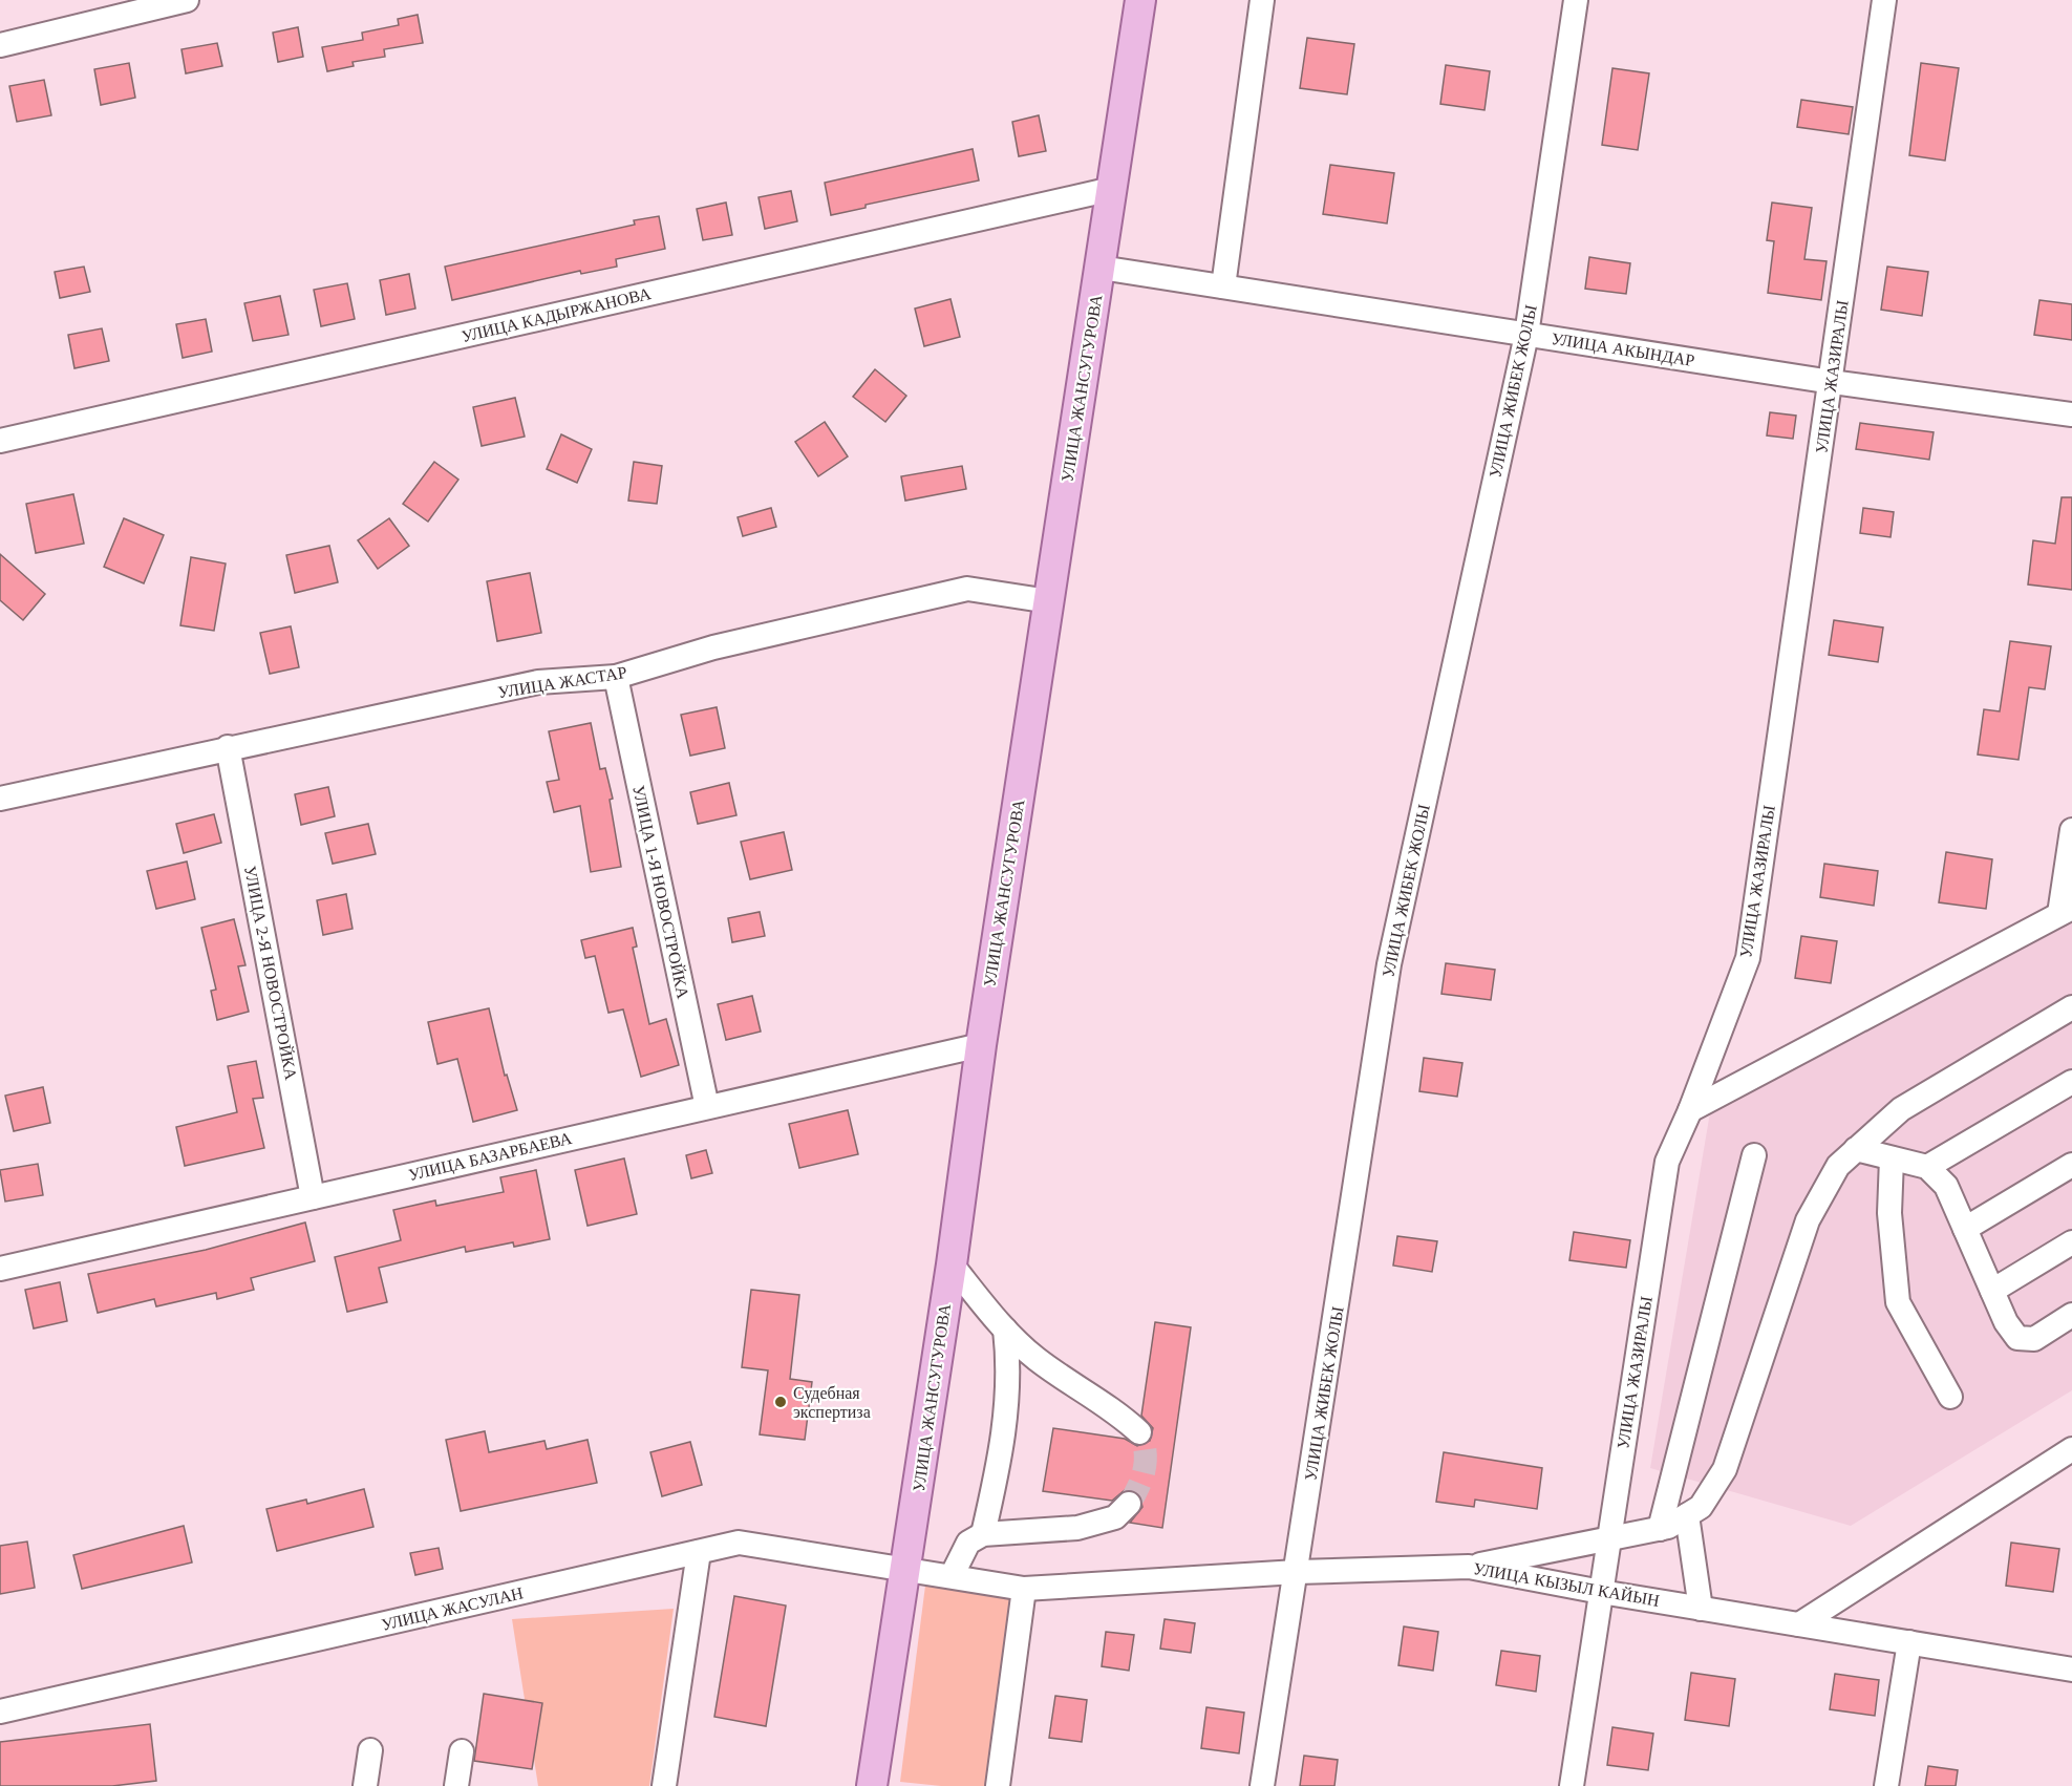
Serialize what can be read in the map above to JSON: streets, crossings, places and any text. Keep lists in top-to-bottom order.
{
  "streets": {
    "main road": ["УЛИЦА ЖАНСУГУРОВА"],
    "street": [
      "УЛИЦА КАДЫРЖАНОВА",
      "УЛИЦА АКЫНДАР",
      "УЛИЦА ЖАЗИРАЛЫ",
      "УЛИЦА ЖИБЕК ЖОЛЫ",
      "УЛИЦА ЖАСТАР",
      "УЛИЦА 1-Я НОВОСТРОЙКА",
      "УЛИЦА 2-Я НОВОСТРОЙКА",
      "УЛИЦА БАЗАРБАЕВА",
      "УЛИЦА КЫЗЫЛ КАЙЫН",
      "УЛИЦА ЖАСУЛАН"
    ]
  },
  "crossings": [
    ["УЛИЦА КАДЫРЖАНОВА", "УЛИЦА ЖАНСУГУРОВА"],
    ["УЛИЦА АКЫНДАР", "УЛИЦА ЖАЗИРАЛЫ"],
    ["УЛИЦА АКЫНДАР", "УЛИЦА ЖАНСУГУРОВА"],
    ["УЛИЦА АКЫНДАР", "УЛИЦА ЖИБЕК ЖОЛЫ"],
    ["УЛИЦА ЖАЗИРАЛЫ", "УЛИЦА КЫЗЫЛ КАЙЫН"],
    ["УЛИЦА ЖАНСУГУРОВА", "УЛИЦА ЖАСТАР"],
    ["УЛИЦА ЖАНСУГУРОВА", "УЛИЦА БАЗАРБАЕВА"],
    ["УЛИЦА ЖАНСУГУРОВА", "УЛИЦА КЫЗЫЛ КАЙЫН"],
    ["УЛИЦА ЖАНСУГУРОВА", "УЛИЦА ЖАСУЛАН"],
    ["УЛИЦА ЖИБЕК ЖОЛЫ", "УЛИЦА КЫЗЫЛ КАЙЫН"],
    ["УЛИЦА ЖАСТАР", "УЛИЦА 1-Я НОВОСТРОЙКА"],
    ["УЛИЦА ЖАСТАР", "УЛИЦА 2-Я НОВОСТРОЙКА"],
    ["УЛИЦА 1-Я НОВОСТРОЙКА", "УЛИЦА БАЗАРБАЕВА"],
    ["УЛИЦА 2-Я НОВОСТРОЙКА", "УЛИЦА БАЗАРБАЕВА"],
    ["УЛИЦА КЫЗЫЛ КАЙЫН", "УЛИЦА ЖАСУЛАН"]
  ],
  "places": ["Судебная экспертиза"]
}
